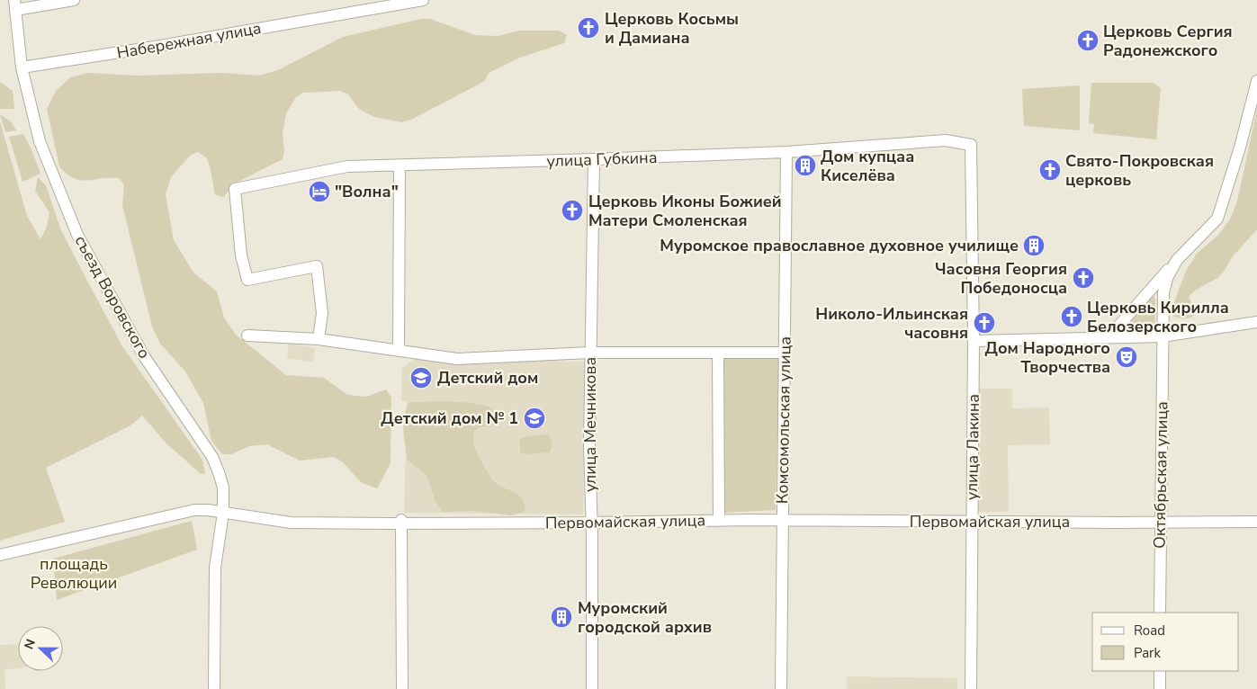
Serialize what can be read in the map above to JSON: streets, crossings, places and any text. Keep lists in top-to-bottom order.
{
  "streets": {
    "street": [
      "Набережная улица",
      "улица Губкина",
      "съезд Воровского",
      "Комсомольская улица",
      "улица Мечникова",
      "улица Лакина",
      "Октябрьская улица",
      "Первомайская улица"
    ]
  },
  "crossings": [
    ["Набережная улица", "съезд Воровского"],
    ["улица Губкина", "Комсомольская улица"],
    ["улица Губкина", "улица Мечникова"],
    ["улица Губкина", "улица Лакина"],
    ["съезд Воровского", "Первомайская улица"],
    ["Комсомольская улица", "Первомайская улица"],
    ["улица Мечникова", "Первомайская улица"],
    ["улица Лакина", "Первомайская улица"],
    ["Октябрьская улица", "Первомайская улица"]
  ],
  "parks": ["площадь Революции"],
  "places": {
    "church": [
      "Церковь Косьмы и Дамиана",
      "Церковь Сергия Радонежского",
      "Свято-Покровская церковь",
      "Церковь Иконы Божией Матери Смоленская",
      "Часовня Георгия Победоносца",
      "Церковь Кирилла Белозерского",
      "Николо-Ильинская часовня"
    ],
    "building": ["Дом купцаа Киселёва", "Муромское православное духовное училище", "Муромский городской архив"],
    "hotel": ["\"Волна\""],
    "theatre": ["Дом Народного Творчества"],
    "school or university": ["Детский дом", "Детский дом № 1"]
  },
  "legend": ["Road", "Park"],
  "north": "left"
}
